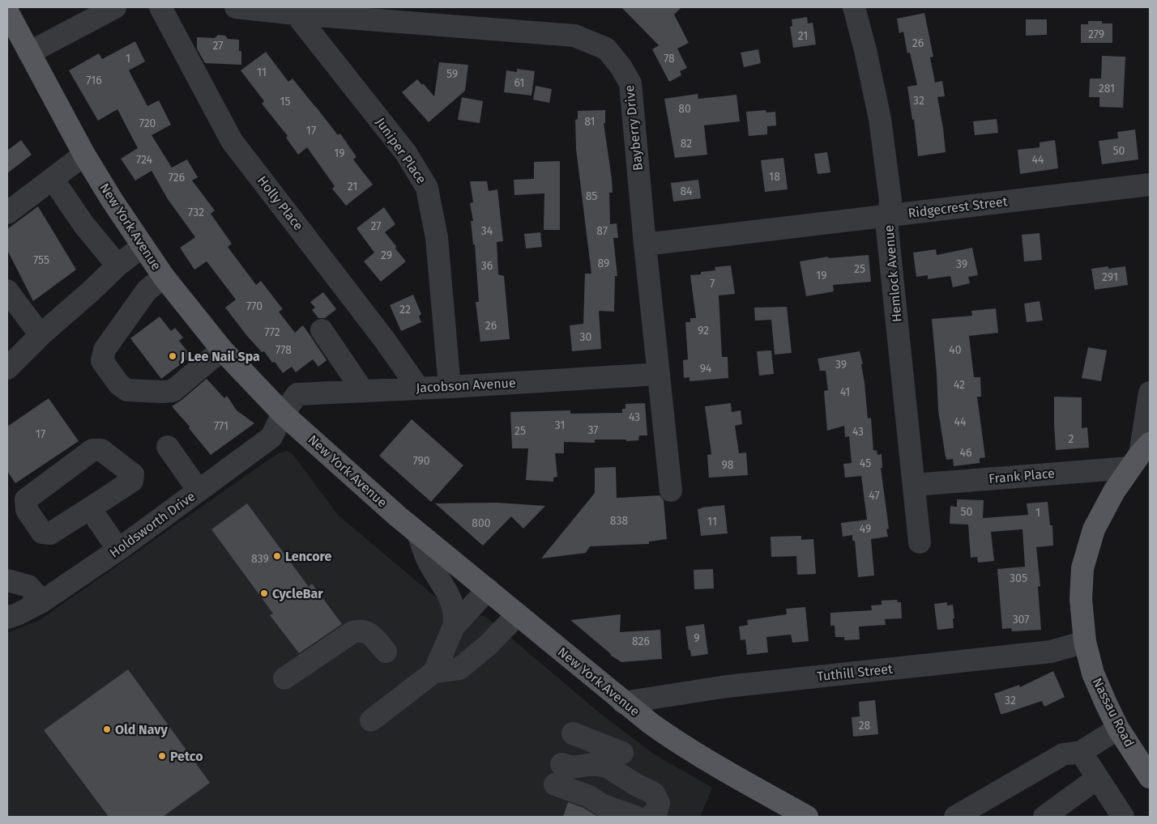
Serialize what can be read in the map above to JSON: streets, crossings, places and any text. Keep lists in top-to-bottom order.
{
  "streets": {
    "main road": ["New York Avenue", "Nassau Road"],
    "street": [
      "Bayberry Drive",
      "Juniper Place",
      "Holly Place",
      "Ridgecrest Street",
      "Hemlock Avenue",
      "Jacobson Avenue",
      "Frank Place",
      "Holdsworth Drive",
      "Tuthill Street"
    ]
  },
  "crossings": [
    ["Bayberry Drive", "Juniper Place"],
    ["Bayberry Drive", "Ridgecrest Street"],
    ["Bayberry Drive", "Jacobson Avenue"],
    ["Juniper Place", "Jacobson Avenue"],
    ["Holly Place", "Jacobson Avenue"],
    ["Ridgecrest Street", "Hemlock Avenue"],
    ["New York Avenue", "Jacobson Avenue"],
    ["New York Avenue", "Holdsworth Drive"],
    ["New York Avenue", "Tuthill Street"],
    ["Hemlock Avenue", "Frank Place"],
    ["Jacobson Avenue", "Holdsworth Drive"],
    ["Frank Place", "Nassau Road"],
    ["Tuthill Street", "Nassau Road"]
  ],
  "places": [
    "J Lee Nail Spa",
    "Lencore",
    "CycleBar",
    "Old Navy",
    "Petco"
  ],
  "house_numbers": [
    "279",
    "21",
    "26",
    "27",
    "1",
    "78",
    "11",
    "59",
    "716",
    "61",
    "281",
    "32",
    "15",
    "80",
    "81",
    "720",
    "17",
    "82",
    "50",
    "19",
    "724",
    "44",
    "18",
    "726",
    "21",
    "84",
    "85",
    "732",
    "27",
    "34",
    "87",
    "29",
    "755",
    "89",
    "39",
    "36",
    "25",
    "19",
    "291",
    "7",
    "770",
    "22",
    "26",
    "92",
    "772",
    "30",
    "778",
    "40",
    "39",
    "94",
    "42",
    "41",
    "43",
    "44",
    "31",
    "771",
    "37",
    "25",
    "43",
    "17",
    "2",
    "46",
    "790",
    "45",
    "98",
    "47",
    "50",
    "1",
    "838",
    "11",
    "800",
    "49",
    "839",
    "305",
    "307",
    "9",
    "826",
    "32",
    "28"
  ]
}
